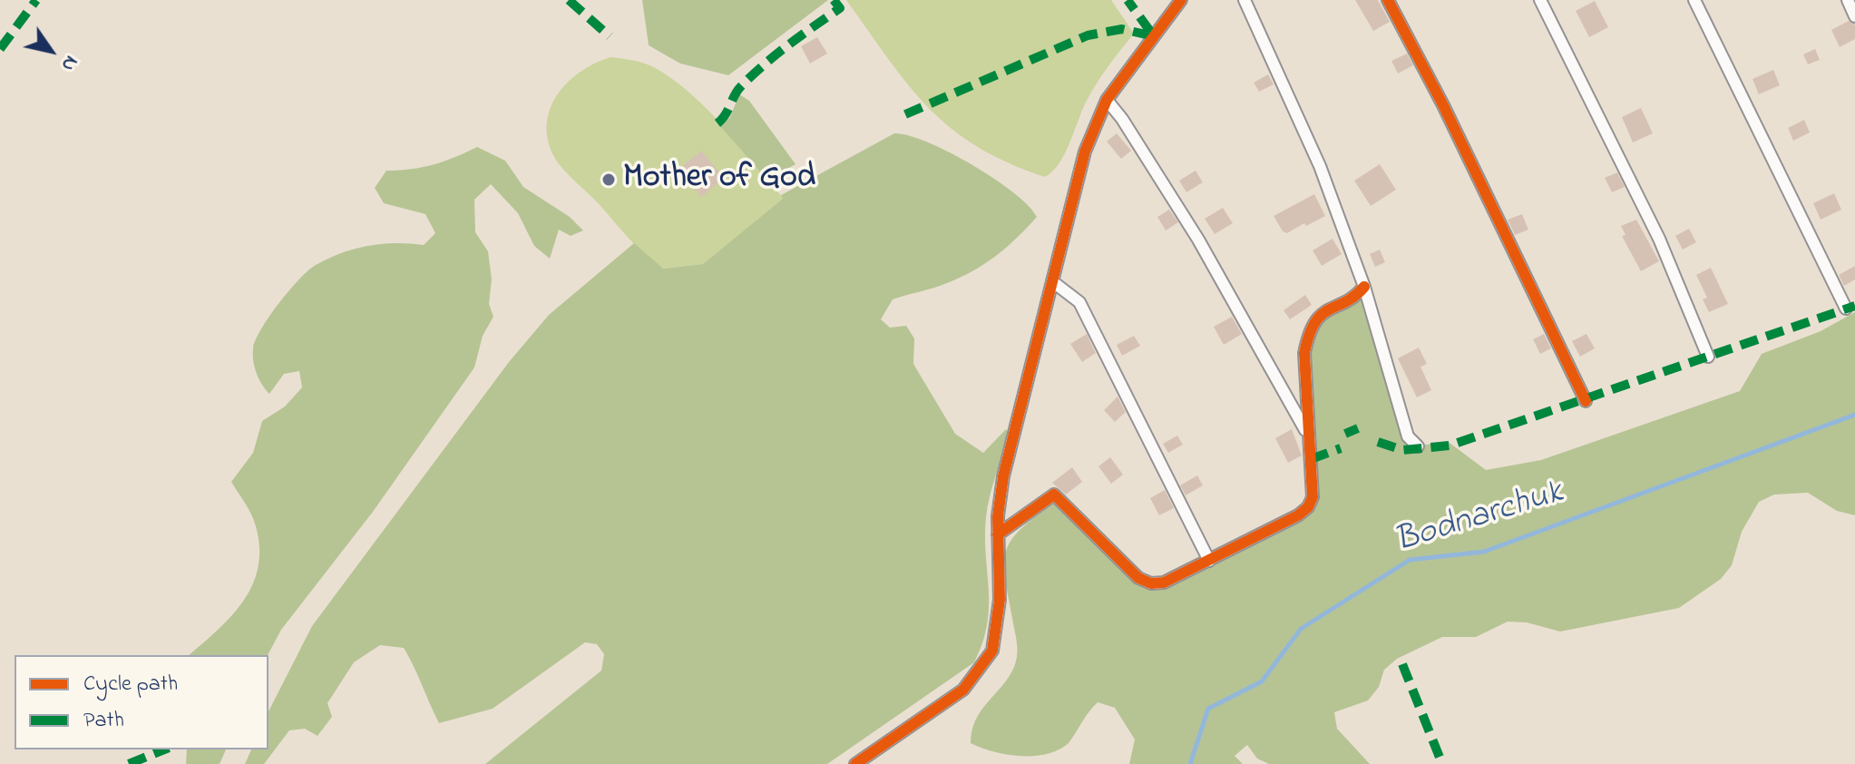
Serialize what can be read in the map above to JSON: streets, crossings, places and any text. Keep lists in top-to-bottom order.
{
  "water": ["Bodnarchuk"],
  "places": ["Mother of God"],
  "legend": ["Cycle path", "Path"],
  "north": "bottom right"
}
